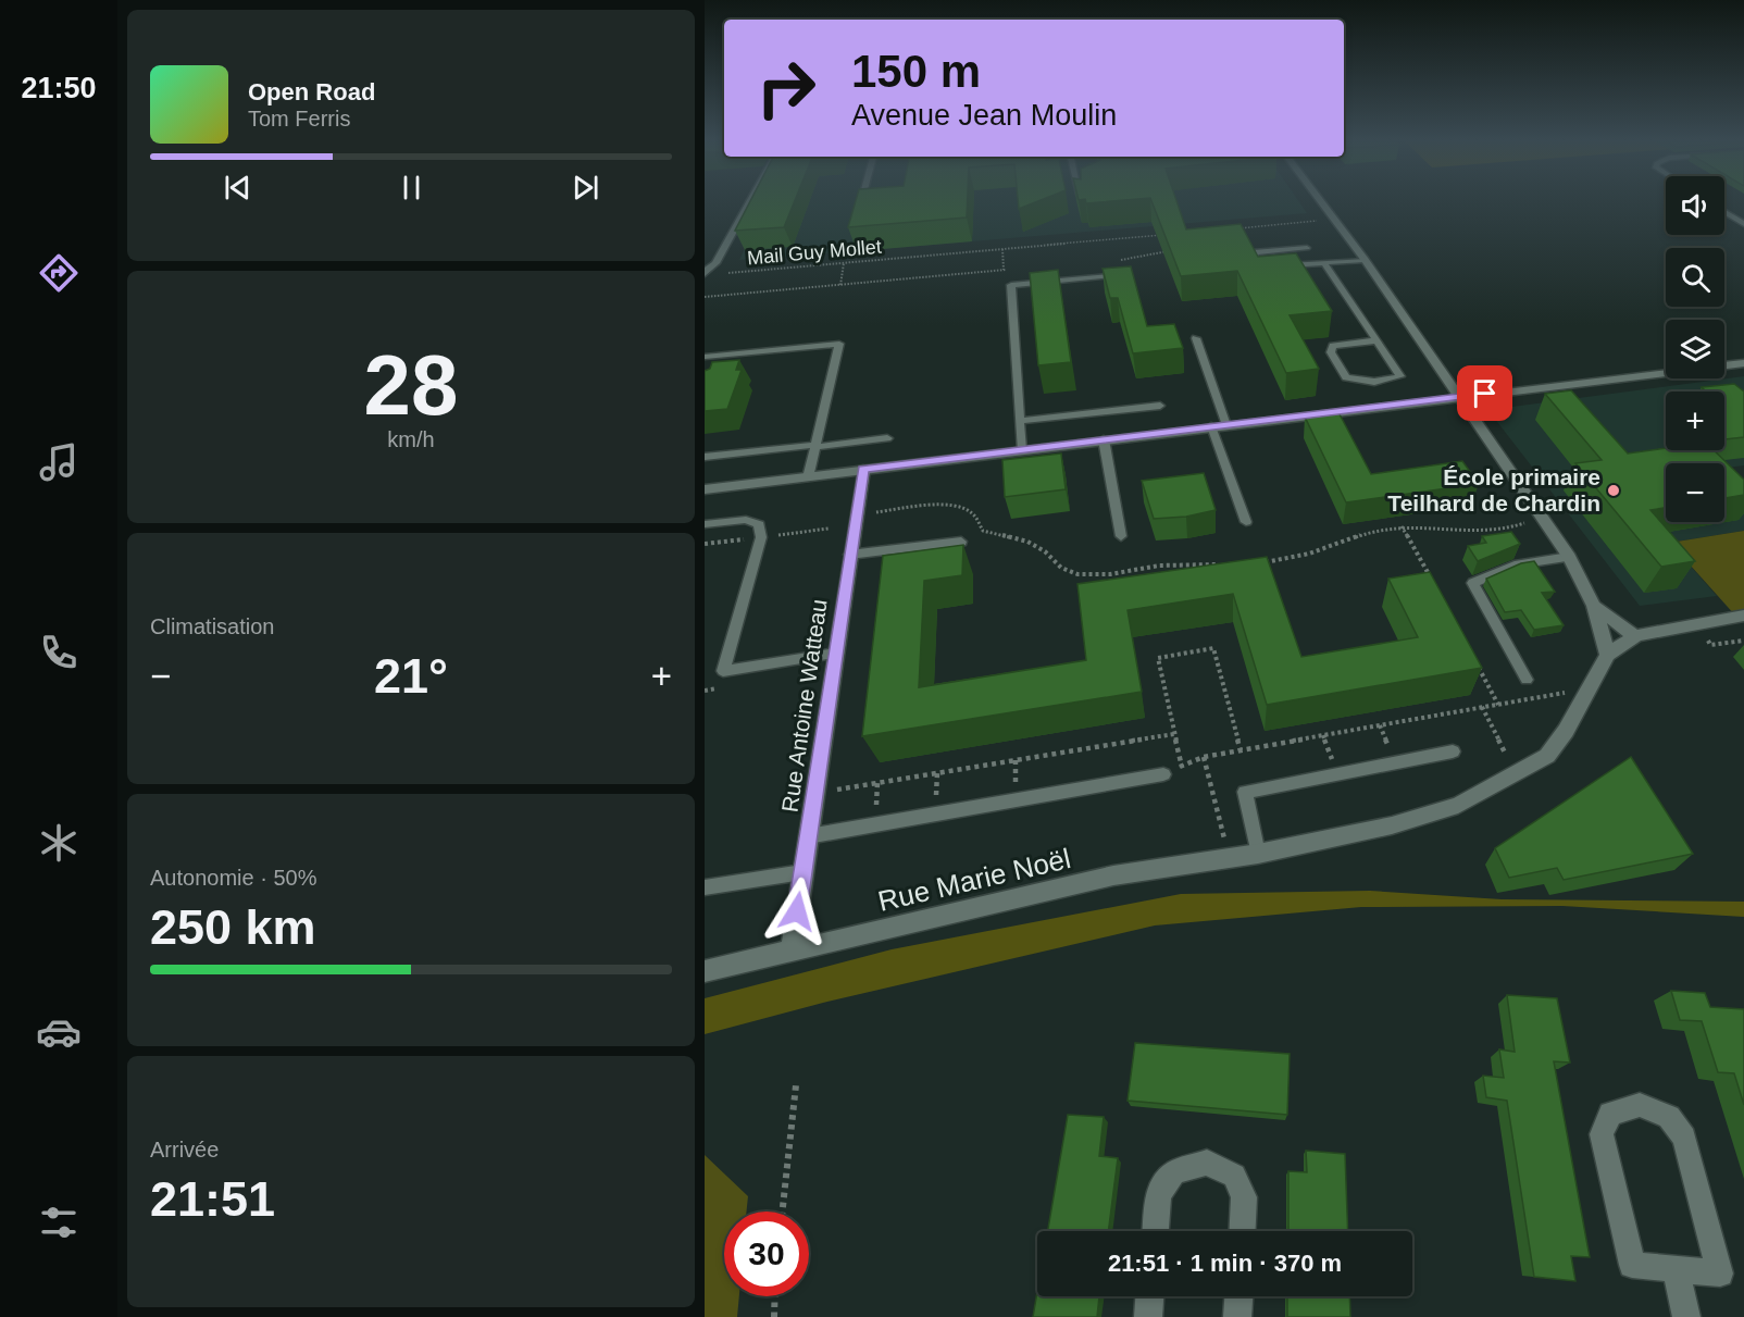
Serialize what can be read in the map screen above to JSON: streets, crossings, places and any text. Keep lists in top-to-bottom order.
{
  "streets": {
    "street": ["Rue Antoine Watteau", "Rue Marie Noël"],
    "path": ["Mail Guy Mollet"]
  },
  "crossings": [
    ["Rue Antoine Watteau", "Rue Marie Noël"]
  ],
  "places": ["École primaire Teilhard de Chardin"],
  "page": {
    "tabs": "21:50",
    "turn": ["150 m", "Avenue Jean Moulin"],
    "song": ["Open Road", "Tom Ferris"],
    "map_buttons": ["+", "−"],
    "tile": [
      ["28", "km/h"],
      "Climatisation",
      ["Autonomie · 50%", "250 km"],
      ["Arrivée", "21:51"]
    ],
    "heat": ["−", "21°", "+"],
    "limit": "30",
    "trip": "21:51 · 1 min · 370 m"
  }
}
